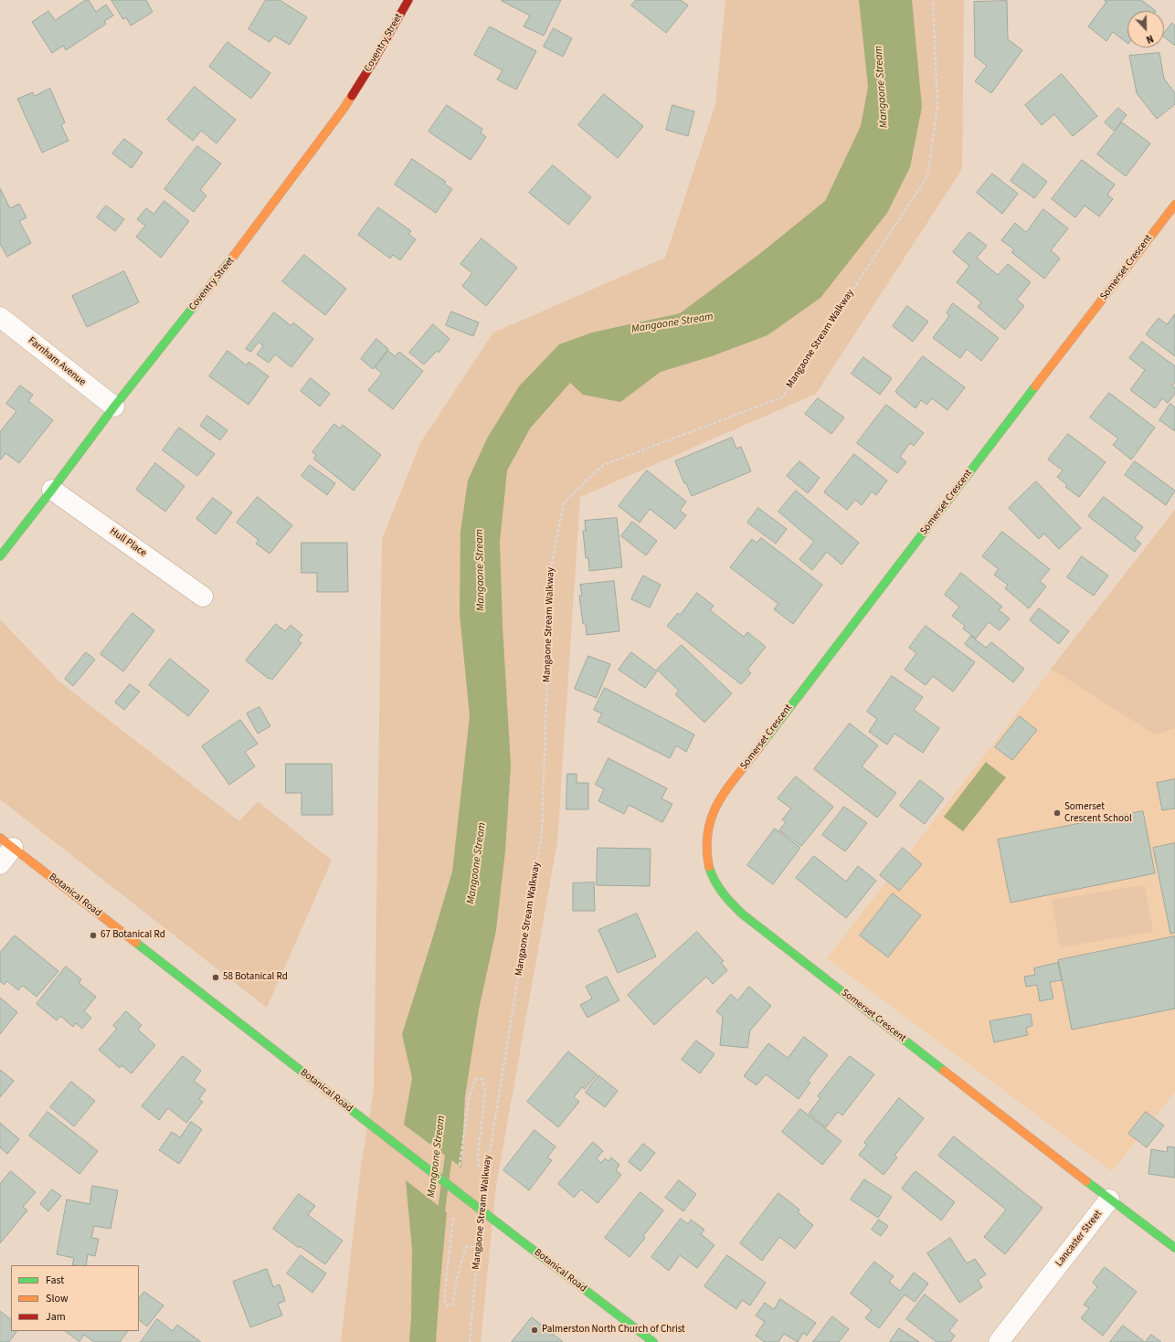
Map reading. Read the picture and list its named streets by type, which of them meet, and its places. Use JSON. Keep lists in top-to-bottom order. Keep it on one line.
{"streets":{"street":["Coventry Street","Somerset Crescent","Farnham Avenue","Hull Place","Botanical Road","Lancaster Street"],"path":["Mangaone Stream Walkway"]},"crossings":[["Coventry Street","Farnham Avenue"],["Coventry Street","Hull Place"],["Somerset Crescent","Lancaster Street"],["Mangaone Stream Walkway","Botanical Road"]],"water":["Mangaone Stream"],"places":["Somerset Crescent School","67 Botanical Rd","58 Botanical Rd","Palmerston North Church of Christ"],"legend":["Fast","Slow","Jam"],"north":"bottom"}
